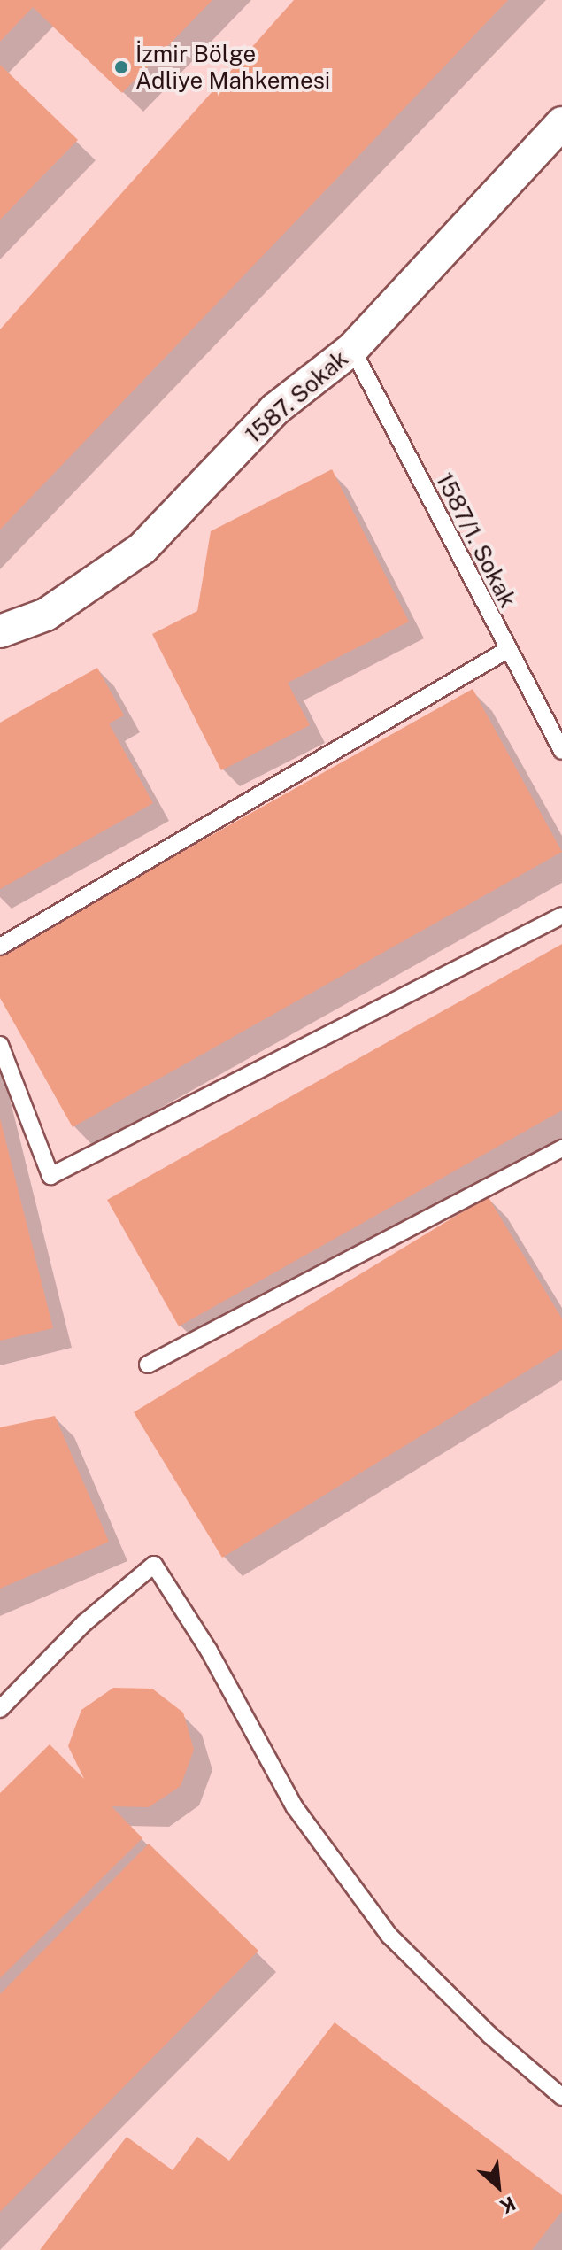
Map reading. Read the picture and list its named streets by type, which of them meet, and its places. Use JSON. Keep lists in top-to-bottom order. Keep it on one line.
{"streets":{"street":["1587. Sokak"],"lane":["1587/1. Sokak"]},"crossings":[["1587. Sokak","1587/1. Sokak"]],"places":["İzmir Bölge Adliye Mahkemesi"],"north":"bottom right"}
